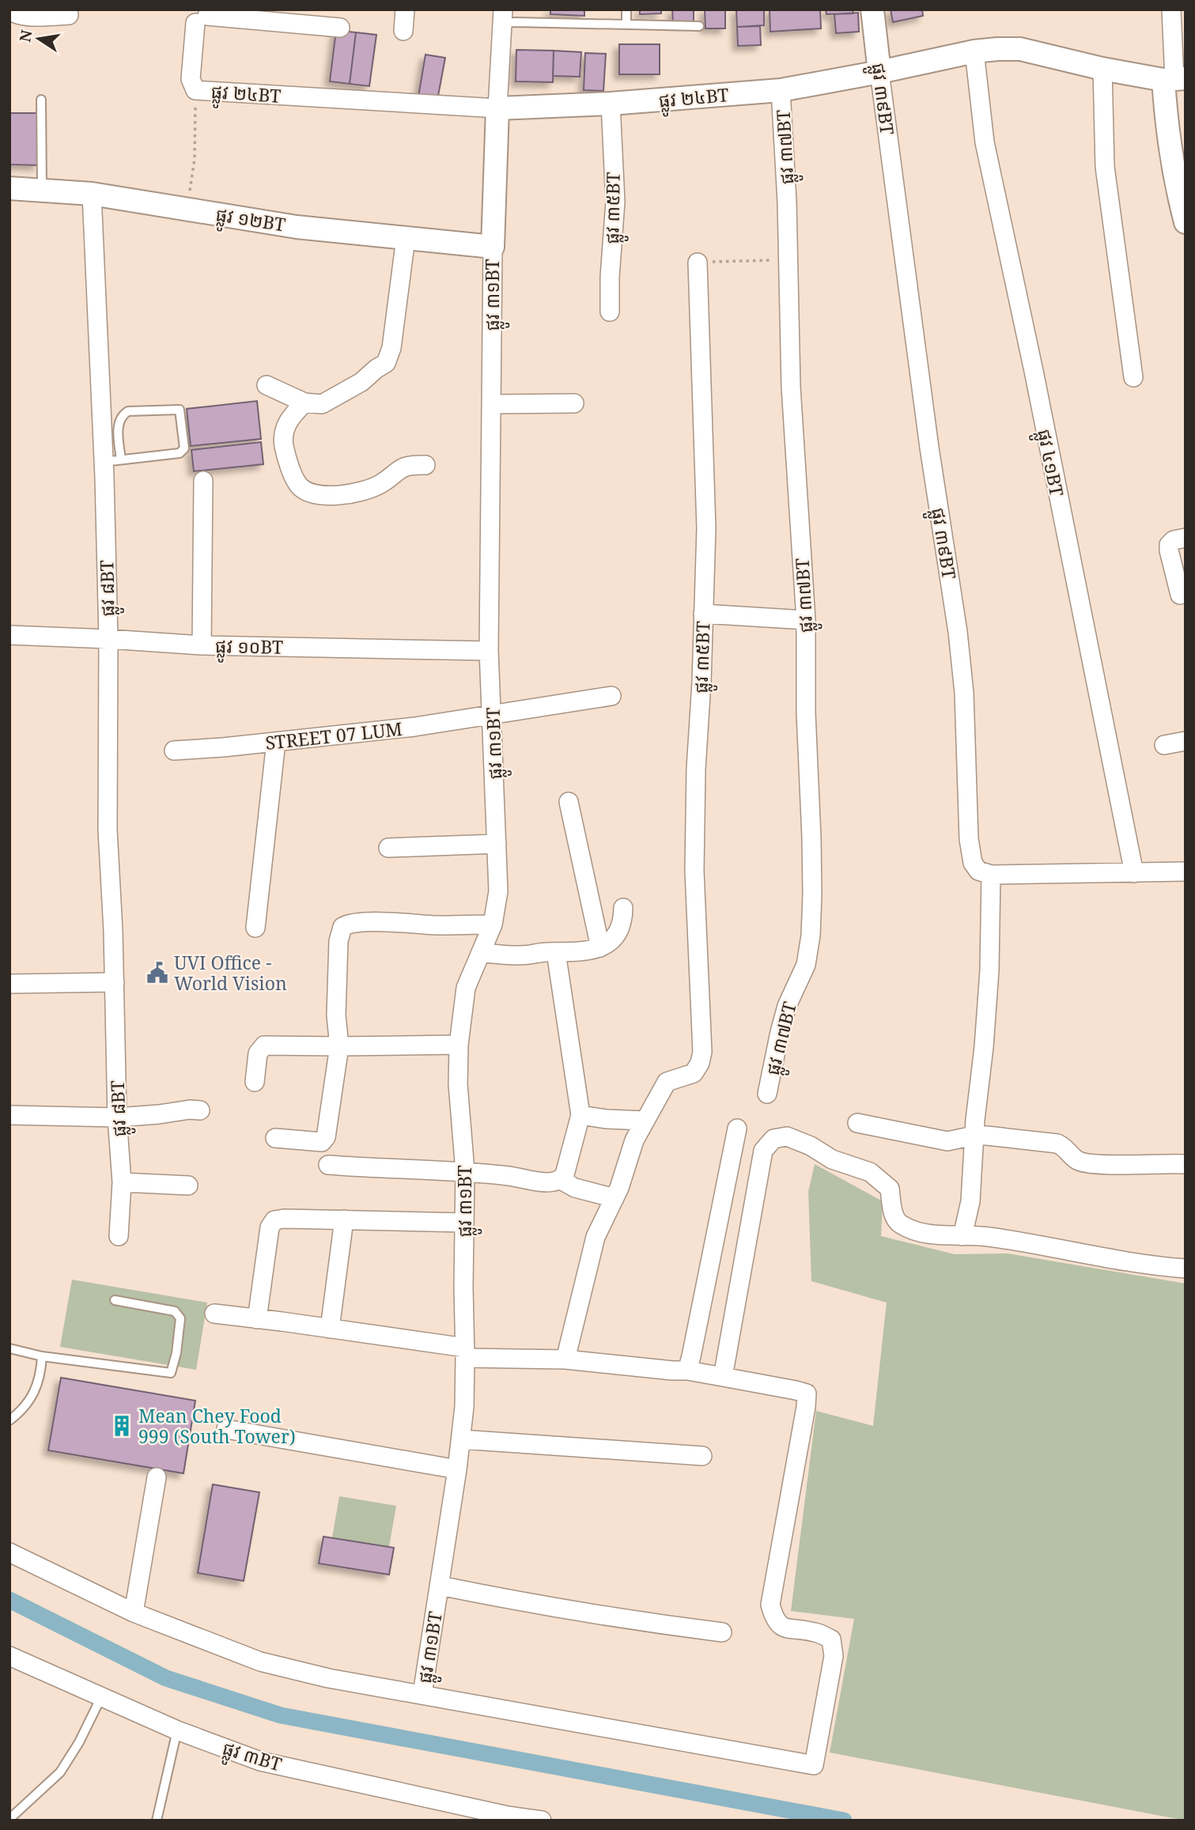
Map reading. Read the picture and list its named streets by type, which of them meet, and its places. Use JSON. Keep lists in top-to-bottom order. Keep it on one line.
{"streets":{"street":["ផ្លូវ ២៤BT","ផ្លូវ ៣៩BT","ផ្លូវ ៣៧BT","ផ្លូវ ៣៥BT","ផ្លូវ ១២BT","ផ្លូវ ៣១BT","ផ្លូវ ៤១BT","ផ្លូវ ៨BT","ផ្លូវ ១០BT","STREET 07 LUM","ផ្លូវ ៣BT"]},"crossings":[["ផ្លូវ ២៤BT","ផ្លូវ ៣៩BT"],["ផ្លូវ ២៤BT","ផ្លូវ ៣៧BT"],["ផ្លូវ ២៤BT","ផ្លូវ ៣៥BT"],["ផ្លូវ ២៤BT","ផ្លូវ ៣១BT"],["ផ្លូវ ២៤BT","ផ្លូវ ៤១BT"],["ផ្លូវ ១២BT","ផ្លូវ ៣១BT"],["ផ្លូវ ១២BT","ផ្លូវ ៨BT"],["ផ្លូវ ៣១BT","ផ្លូវ ១០BT"],["ផ្លូវ ៣១BT","STREET 07 LUM"],["ផ្លូវ ៨BT","ផ្លូវ ១០BT"]],"places":{"public building":["UVI Office - World Vision"],"building":["Mean Chey Food 999 (South Tower)"]},"north":"left"}
